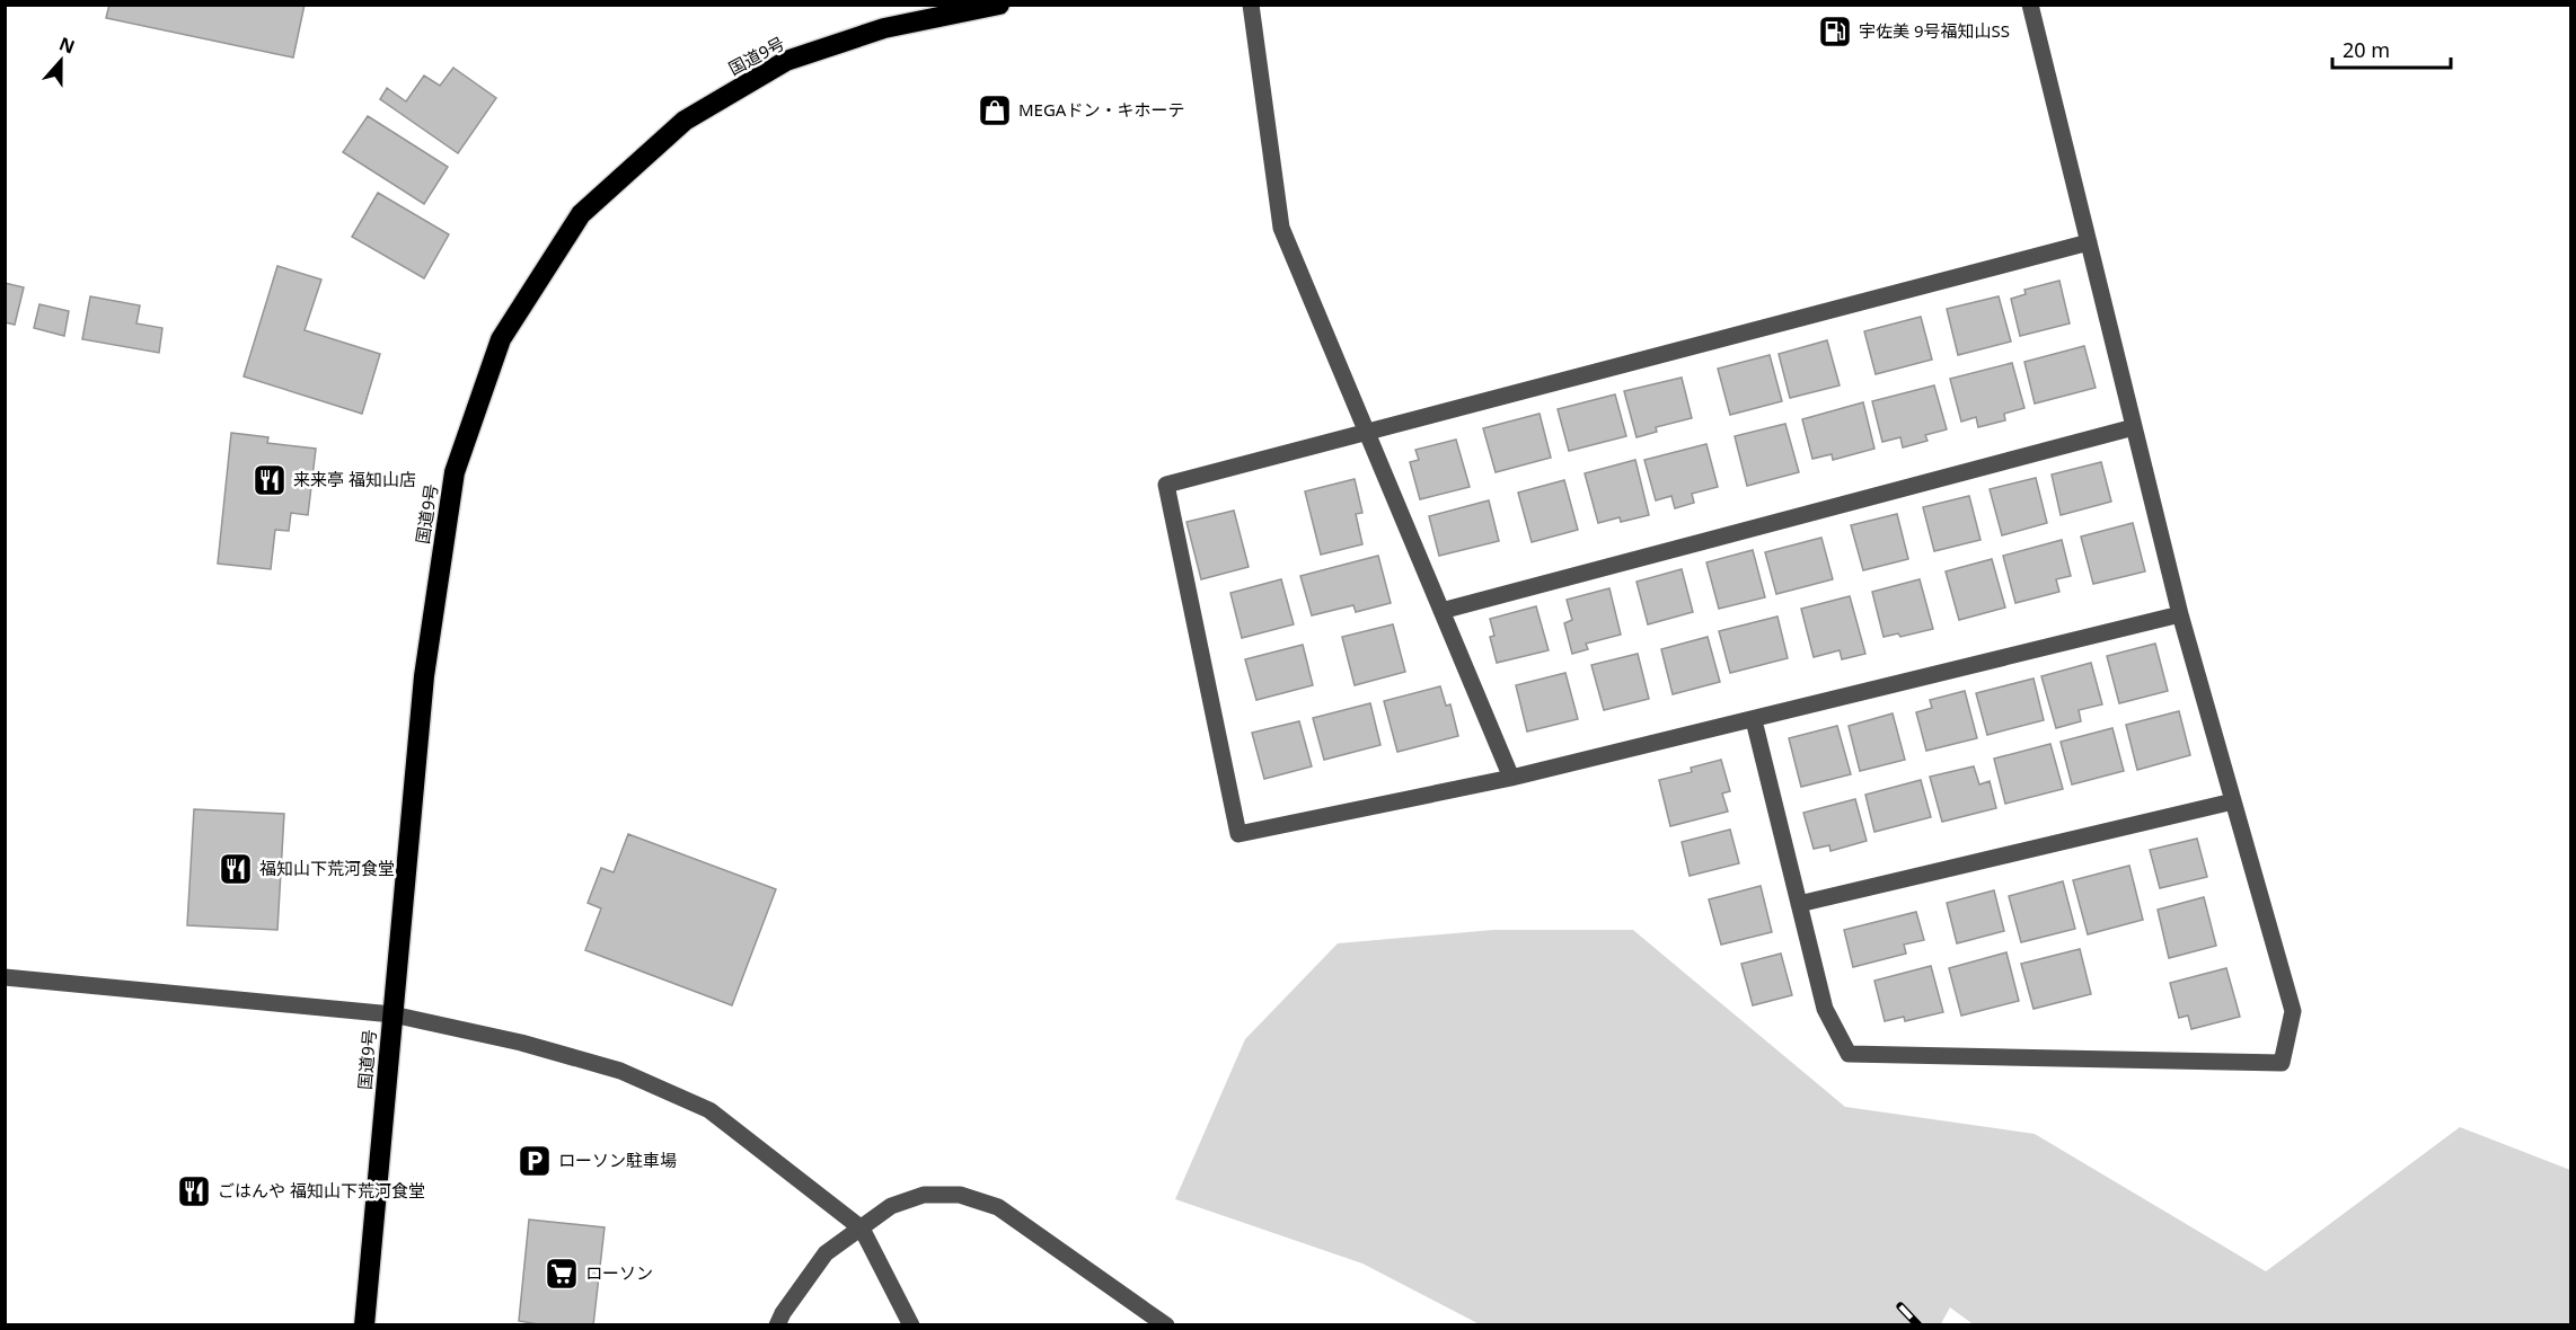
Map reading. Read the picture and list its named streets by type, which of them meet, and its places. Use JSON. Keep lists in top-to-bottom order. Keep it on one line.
{"streets":{"highway":["国道9号"]},"places":{"fuel station":["宇佐美 9号福知山SS"],"shop":["MEGAドン・キホーテ"],"restaurant":["来来亭 福知山店","福知山下荒河食堂","ごはんや 福知山下荒河食堂"],"parking":["ローソン駐車場"],"supermarket":["ローソン"]},"scale_bar":"20 m","north":"top"}
